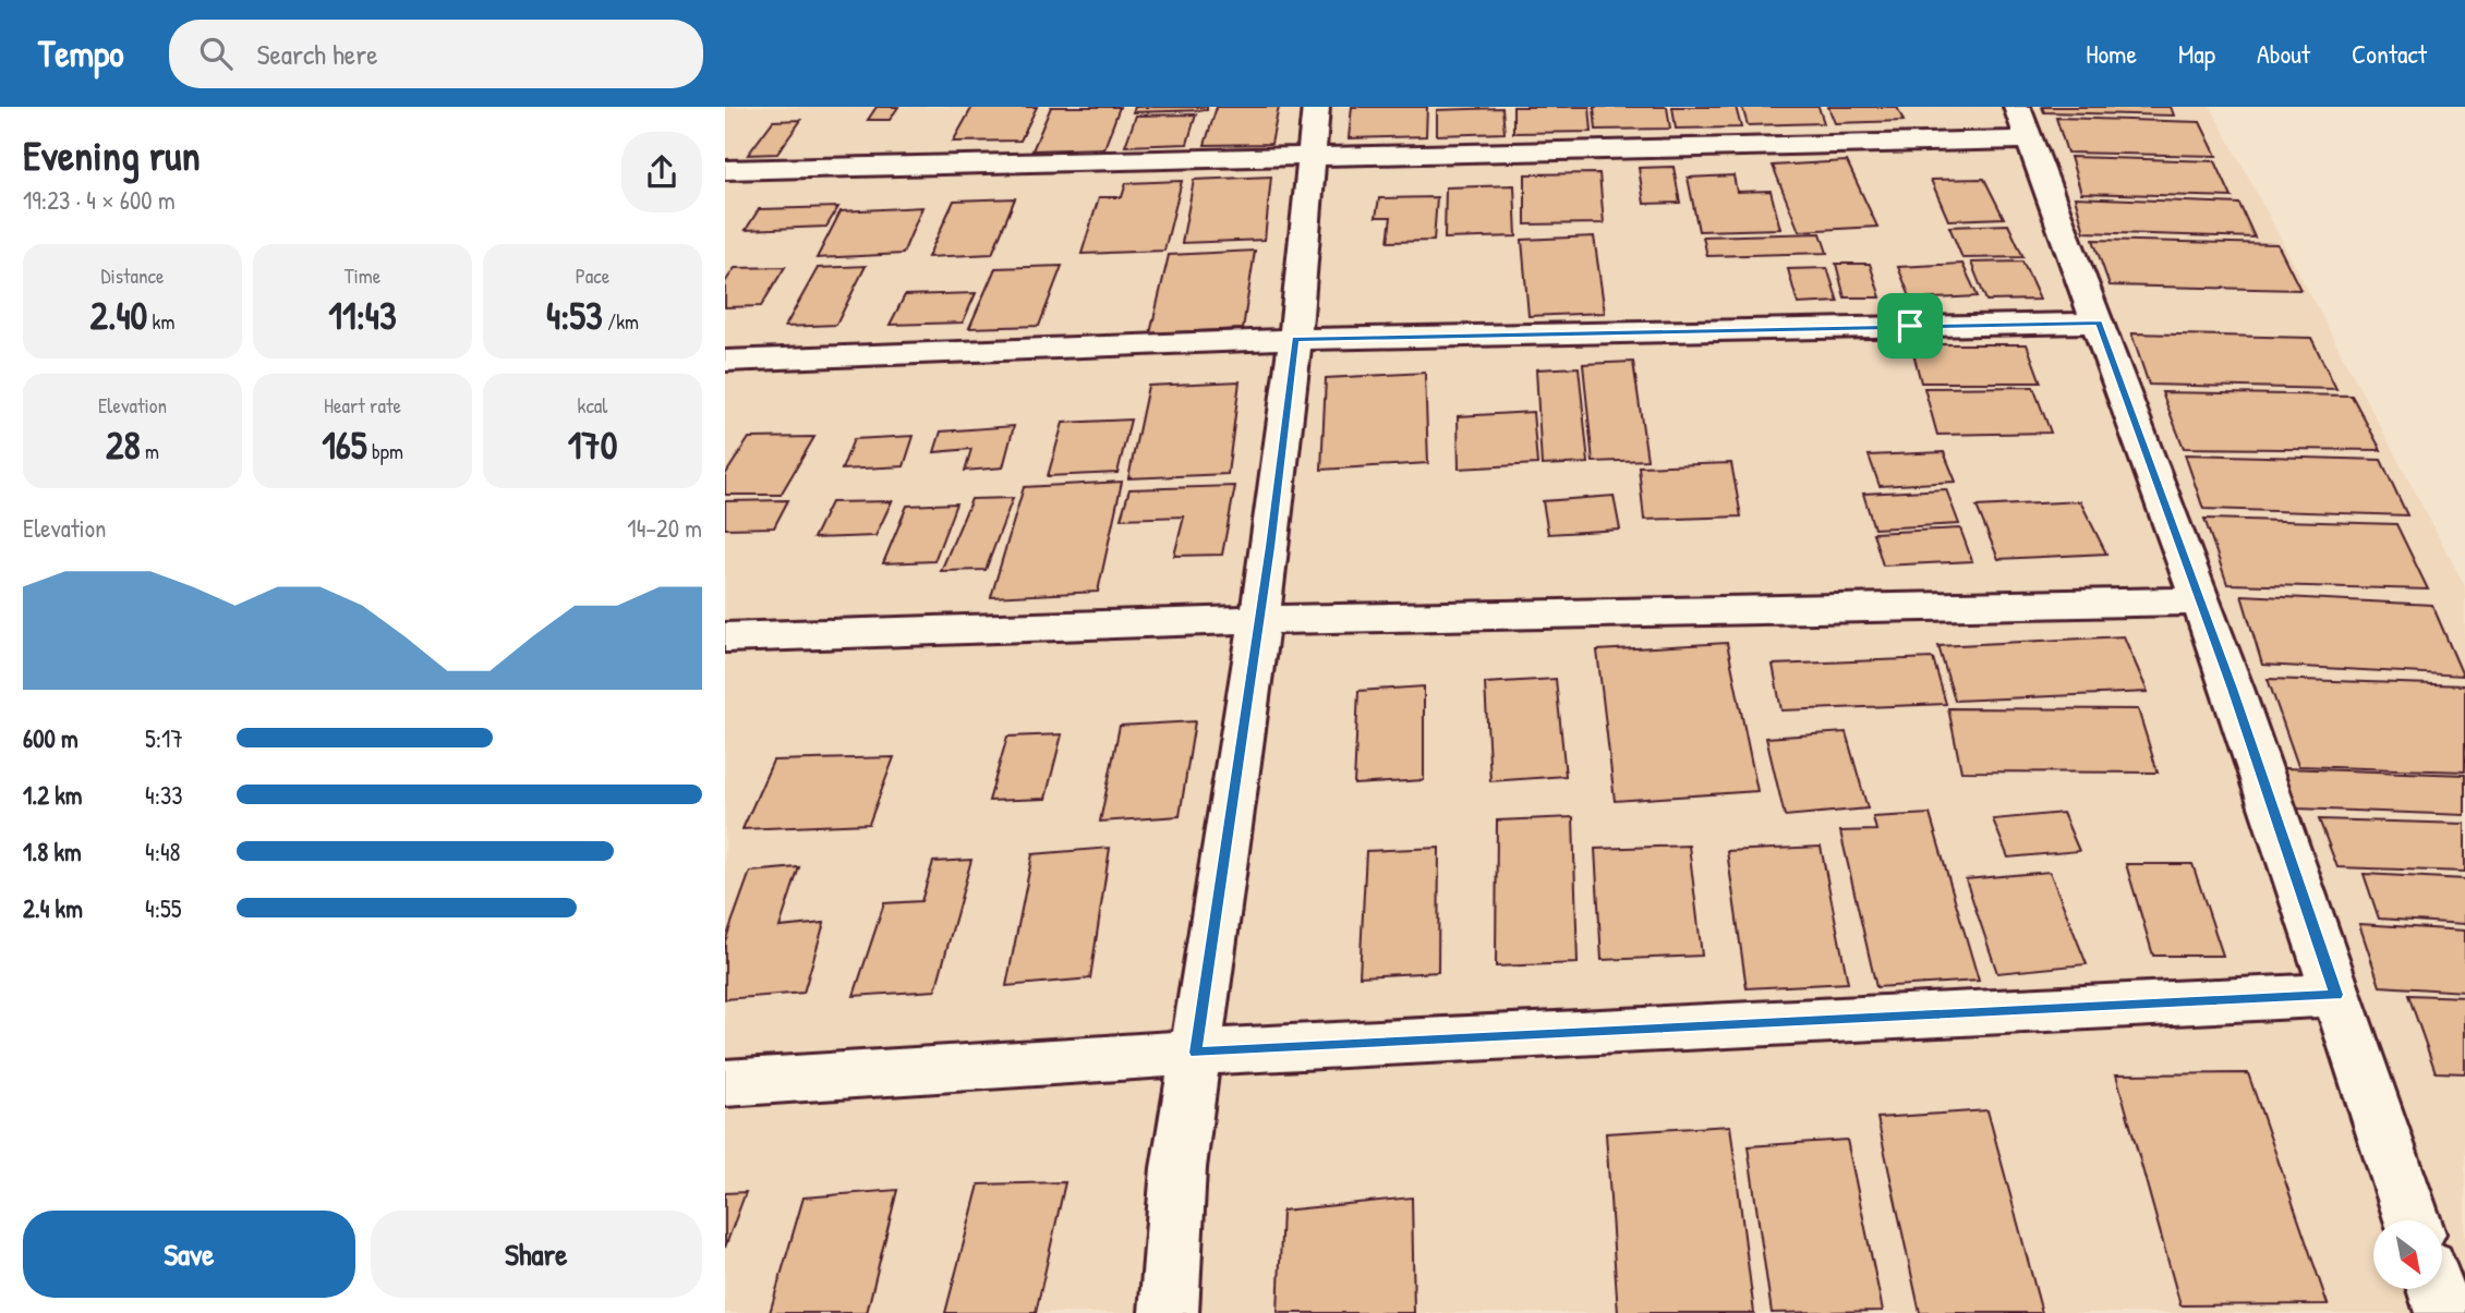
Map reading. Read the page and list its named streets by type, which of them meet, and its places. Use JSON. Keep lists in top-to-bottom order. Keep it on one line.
{"north":"bottom right","page":{"header":"Tempo","search":"Search here","nav":["Home","Map","About","Contact"],"heading":["Evening run","19:23 · 4 × 600 m"],"stats":[["Distance","2.40 km"],["Time","11:43"],["Pace","4:53 /km"],["Elevation","28 m"],["Heart rate","165 bpm"],["kcal","170"]],"chart":["Elevation","14–20 m"],"list":[{"name":"600 m","note":"5:17"},{"name":"1.2 km","note":"4:33"},{"name":"1.8 km","note":"4:48"},{"name":"2.4 km","note":"4:55"}],"buttons":["Save","Share"]}}
